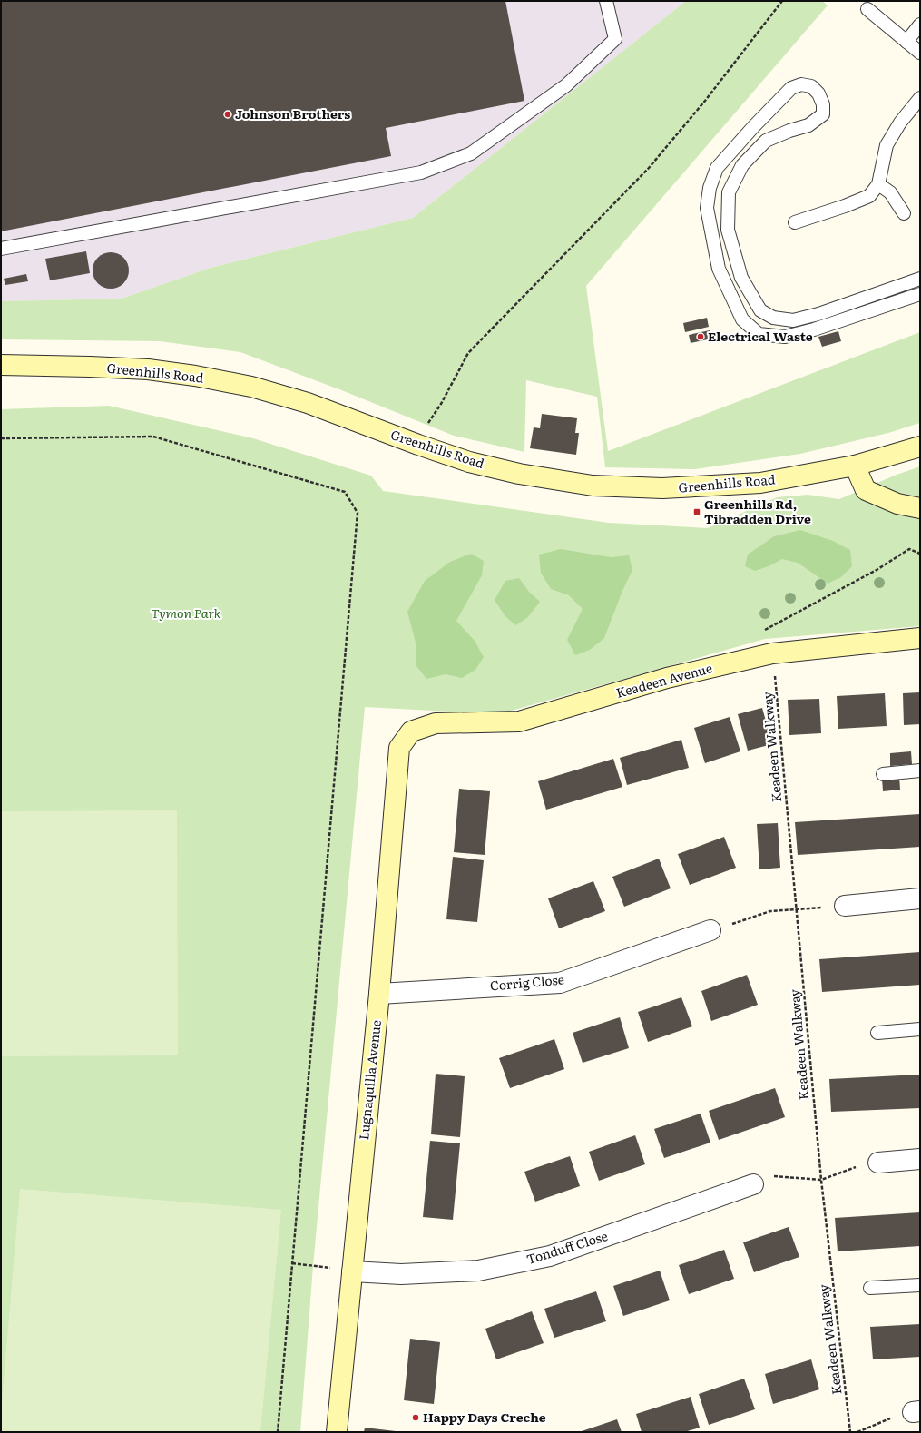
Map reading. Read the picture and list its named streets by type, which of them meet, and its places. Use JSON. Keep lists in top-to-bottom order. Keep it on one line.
{"streets":{"street":["Greenhills Road","Keadeen Avenue","Corrig Close","Lugnaquilla Avenue","Tonduff Close"],"path":["Keadeen Walkway"]},"crossings":[["Keadeen Avenue","Lugnaquilla Avenue"],["Corrig Close","Lugnaquilla Avenue"],["Lugnaquilla Avenue","Tonduff Close"]],"parks":["Tymon Park"],"places":{"other":["Johnson Brothers","Electrical Waste","Happy Days Creche"],"transit":["Greenhills Rd, Tibradden Drive"]}}
